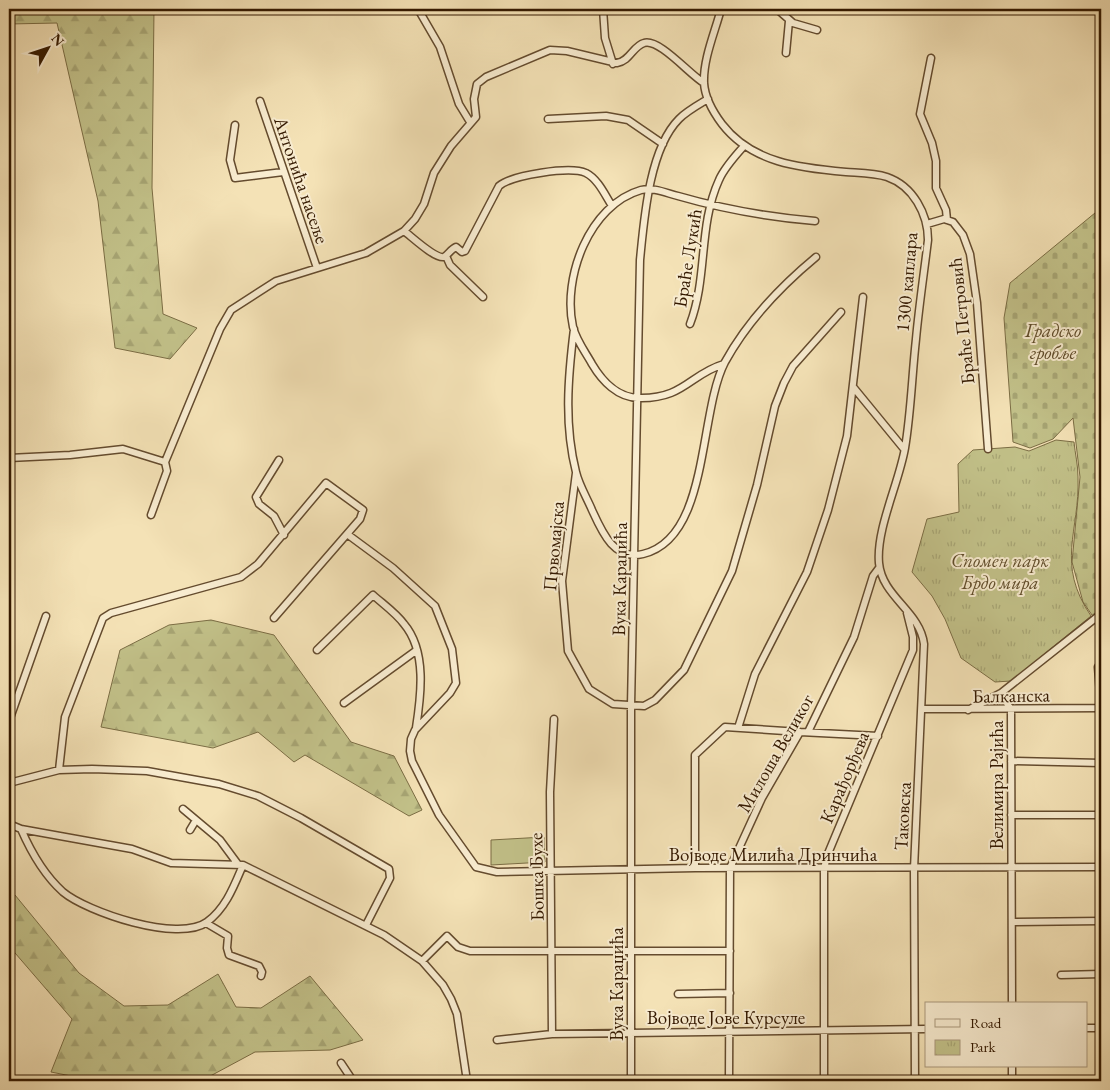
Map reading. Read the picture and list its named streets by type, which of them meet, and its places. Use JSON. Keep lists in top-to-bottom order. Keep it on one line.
{"streets":{"street":["Антонића насеље","Браће Лукић","1300 каплара","Браће Петровић","Првомајска","Вука Караџића","Балканска","Милоша Великог","Карађорђева","Велимира Рајића","Таковска","Војводе Милића Дринчића","Бошка Бухе","Војводе Јове Курсуле"]},"crossings":[["Браће Лукић","1300 каплара"],["1300 каплара","Вука Караџића"],["1300 каплара","Милоша Великог"],["1300 каплара","Таковска"],["Првомајска","Вука Караџића"],["Вука Караџића","Војводе Милића Дринчића"],["Вука Караџића","Војводе Јове Курсуле"],["Балканска","Велимира Рајића"],["Балканска","Таковска"],["Милоша Великог","Таковска"],["Милоша Великог","Војводе Милића Дринчића"],["Милоша Великог","Војводе Јове Курсуле"],["Карађорђева","Таковска"],["Карађорђева","Војводе Милића Дринчића"],["Карађорђева","Војводе Јове Курсуле"],["Велимира Рајића","Војводе Милића Дринчића"],["Таковска","Војводе Милића Дринчића"],["Таковска","Војводе Јове Курсуле"],["Војводе Милића Дринчића","Бошка Бухе"],["Бошка Бухе","Војводе Јове Курсуле"]],"parks":["Градско гробље","Спомен парк Брдо мира"],"legend":["Road","Park"],"north":"top right"}
